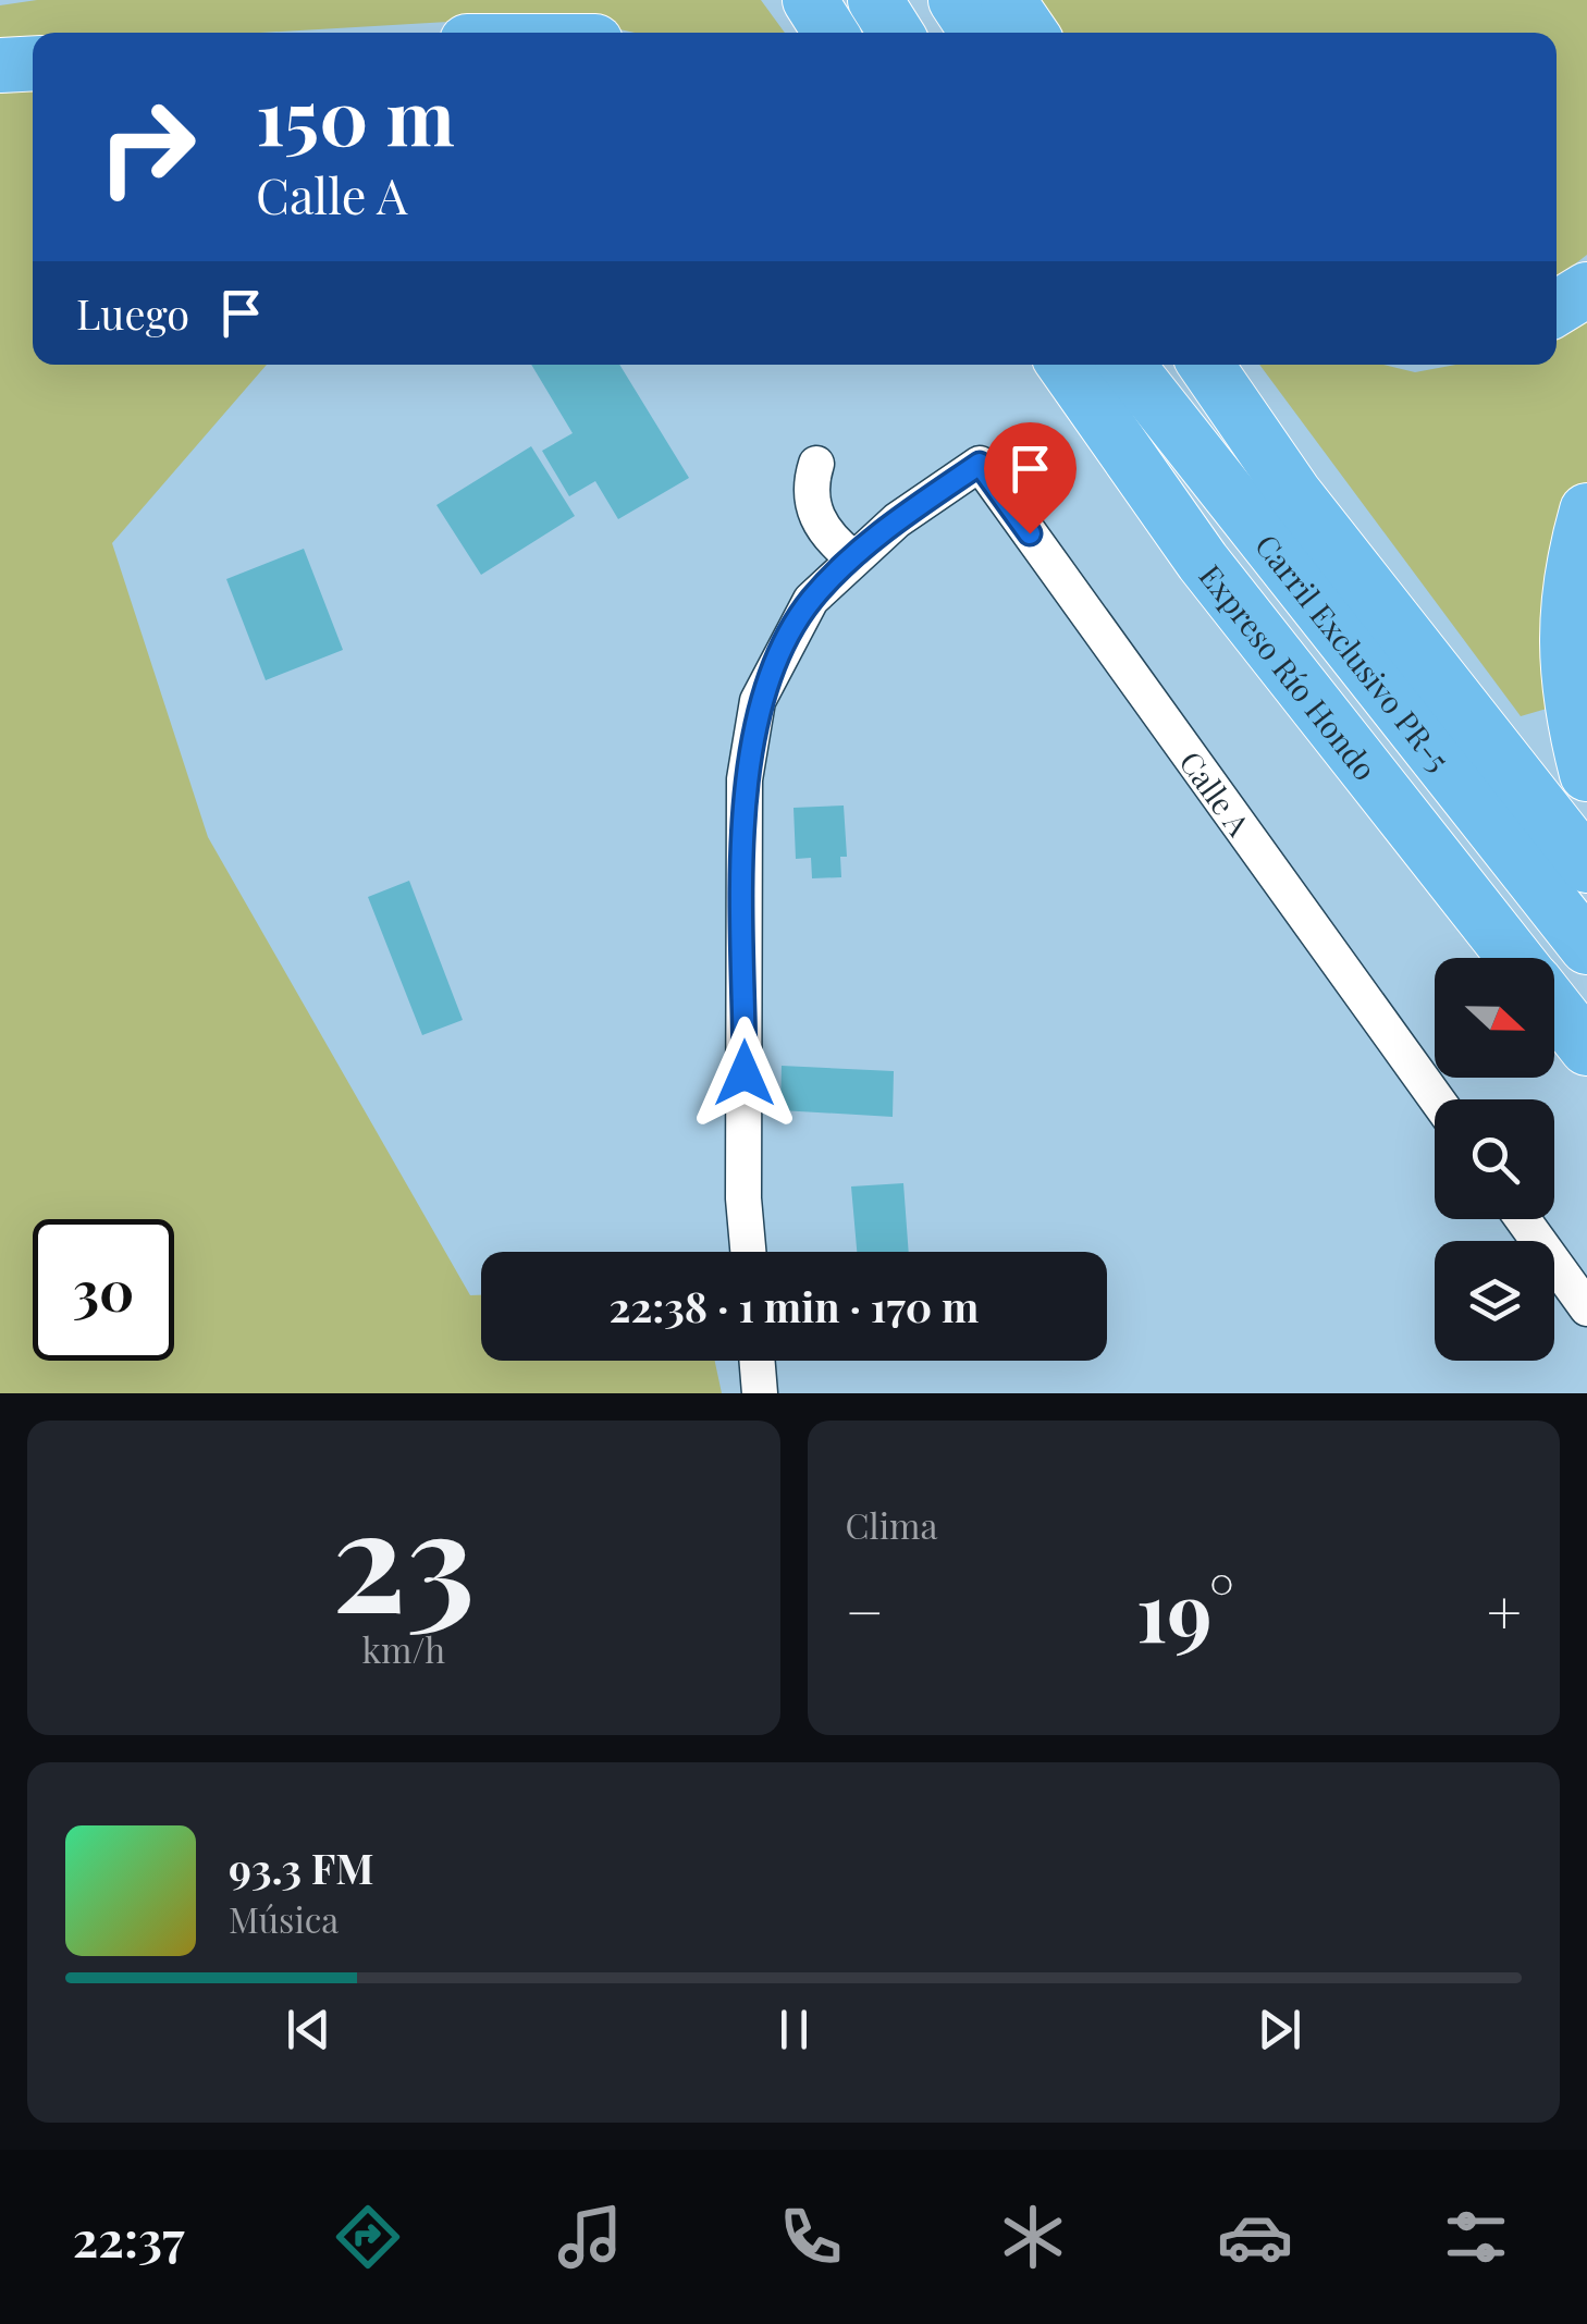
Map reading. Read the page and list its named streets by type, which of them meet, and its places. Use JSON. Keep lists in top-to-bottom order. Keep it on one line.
{"streets":{"highway":["Carril Exclusivo PR-5","Expreso Río Hondo"],"street":["Calle A"]},"north":"right","page":{"turn":["150 m","Calle A"],"then":"Luego","limit":"30","trip":"22:38 · 1 min · 170 m","tile":[["23","km/h"],"Clima"],"heat":["−","19°","+"],"song":["93.3 FM","Música"],"tabs":"22:37"}}
